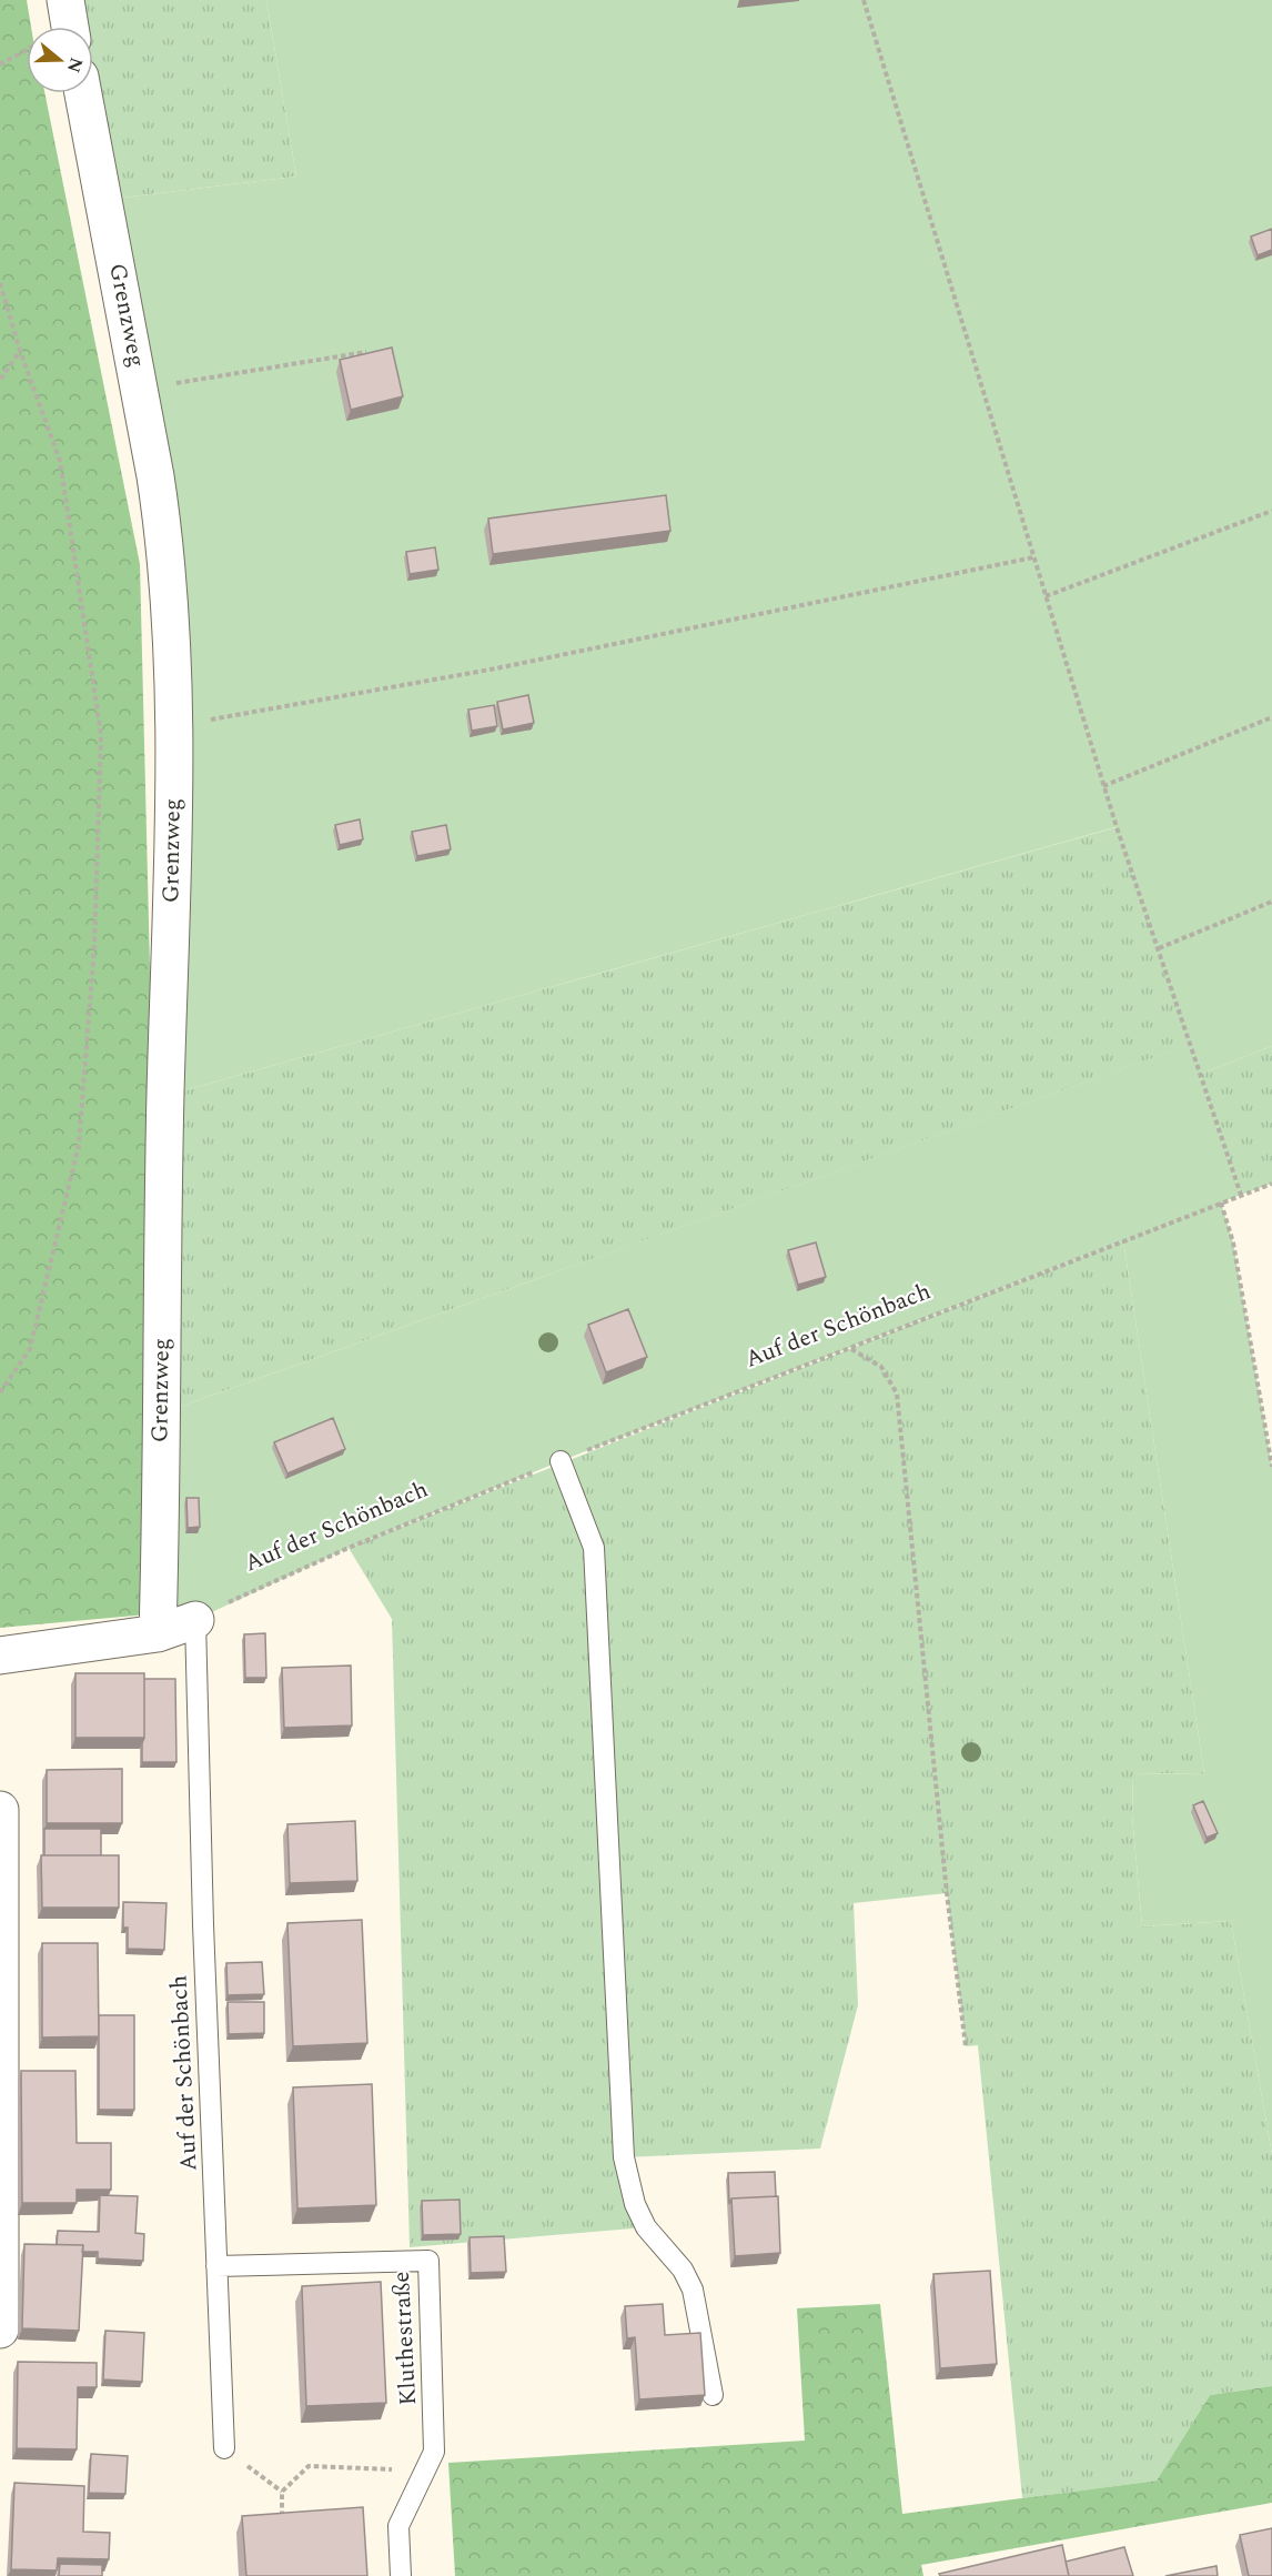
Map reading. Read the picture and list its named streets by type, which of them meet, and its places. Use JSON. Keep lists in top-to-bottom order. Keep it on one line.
{"streets":{"street":["Grenzweg"],"lane":["Auf der Schönbach","Kluthestraße"]},"crossings":[["Auf der Schönbach","Kluthestraße"]],"north":"right"}
